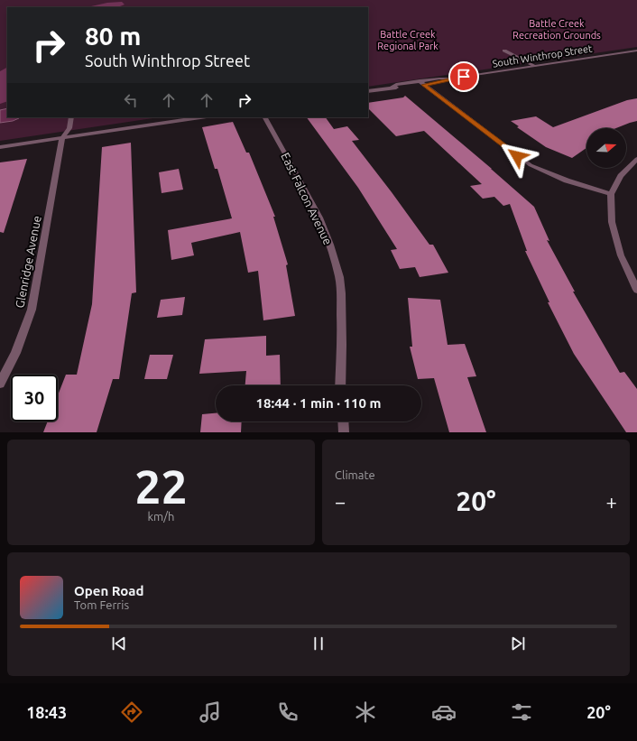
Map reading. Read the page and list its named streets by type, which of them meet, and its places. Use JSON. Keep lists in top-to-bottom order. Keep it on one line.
{"streets":{"street":["South Winthrop Street","East Falcon Avenue","Glenridge Avenue"]},"parks":["Battle Creek Recreation Grounds","Battle Creek Regional Park"],"north":"right","page":{"turn":["80 m","South Winthrop Street"],"limit":"30","trip":"18:44 · 1 min · 110 m","tile":[["22","km/h"],"Climate"],"heat":["−","20°","+"],"song":["Open Road","Tom Ferris"],"tabs":["18:43","20°"]}}
